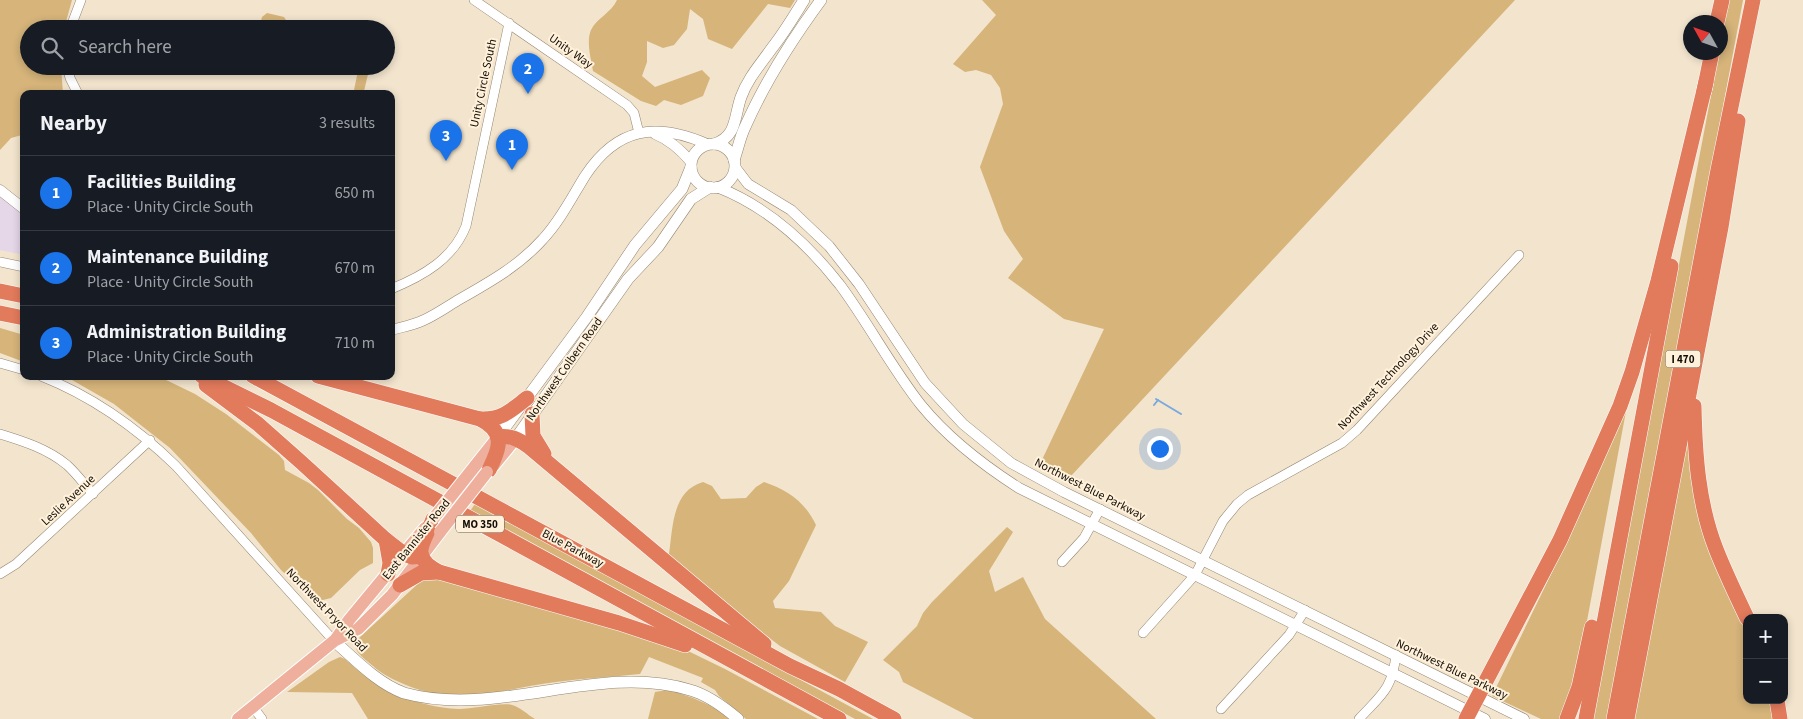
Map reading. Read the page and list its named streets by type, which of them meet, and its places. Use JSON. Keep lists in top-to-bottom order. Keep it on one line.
{"streets":{"highway":["I 470","MO 350","Blue Parkway"],"main road":["Northwest Colbern Road","East Bannister Road","Northwest Pryor Road"],"street":["Unity Way","Unity Circle South","Northwest Technology Drive","Northwest Blue Parkway","Leslie Avenue"]},"crossings":[["Unity Way","Unity Circle South"],["Northwest Colbern Road","Northwest Blue Parkway"],["Northwest Colbern Road","East Bannister Road"],["Northwest Technology Drive","Northwest Blue Parkway"],["Leslie Avenue","Northwest Pryor Road"],["East Bannister Road","Northwest Pryor Road"]],"north":"top left","page":{"search":"Search here","pins":["2","3","1"],"heading":["Nearby","3 results"],"list":[{"mark":"1","name":"Facilities Building","note":"Place · Unity Circle South","value":"650 m"},{"mark":"2","name":"Maintenance Building","note":"Place · Unity Circle South","value":"670 m"},{"mark":"3","name":"Administration Building","note":"Place · Unity Circle South","value":"710 m"}],"map_buttons":["+","−"]}}
